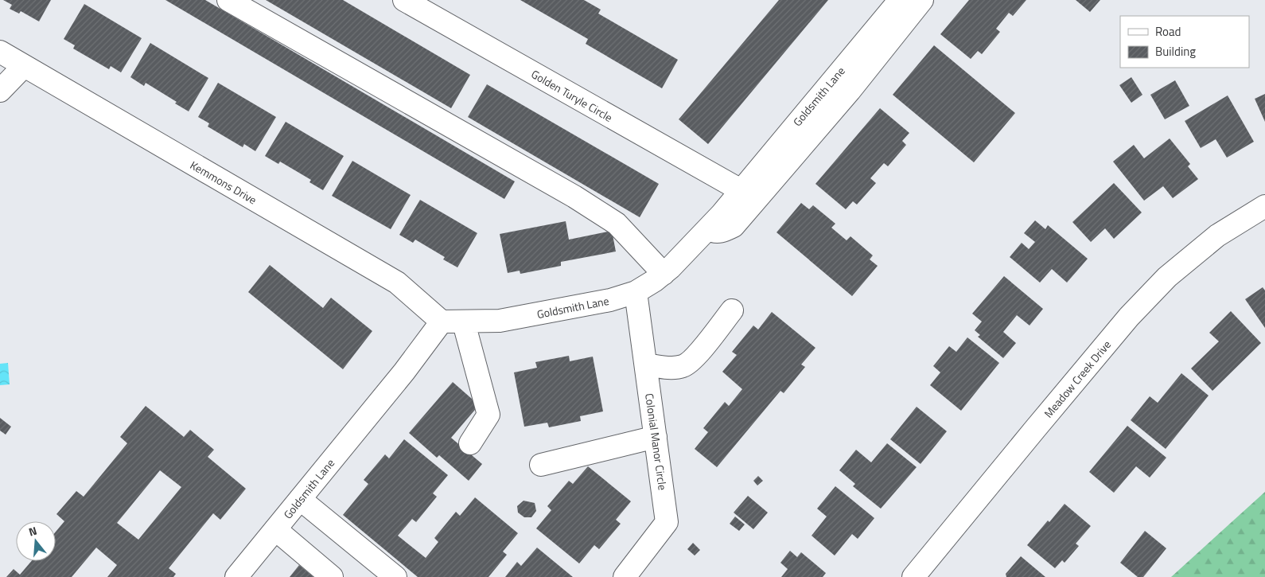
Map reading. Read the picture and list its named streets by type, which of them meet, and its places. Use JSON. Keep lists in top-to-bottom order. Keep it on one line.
{"streets":{"street":["Golden Turyle Circle","Goldsmith Lane","Kemmons Drive","Meadow Creek Drive","Colonial Manor Circle"]},"crossings":[["Golden Turyle Circle","Goldsmith Lane"],["Goldsmith Lane","Kemmons Drive"],["Goldsmith Lane","Colonial Manor Circle"]],"legend":["Road","Building"],"north":"top"}
